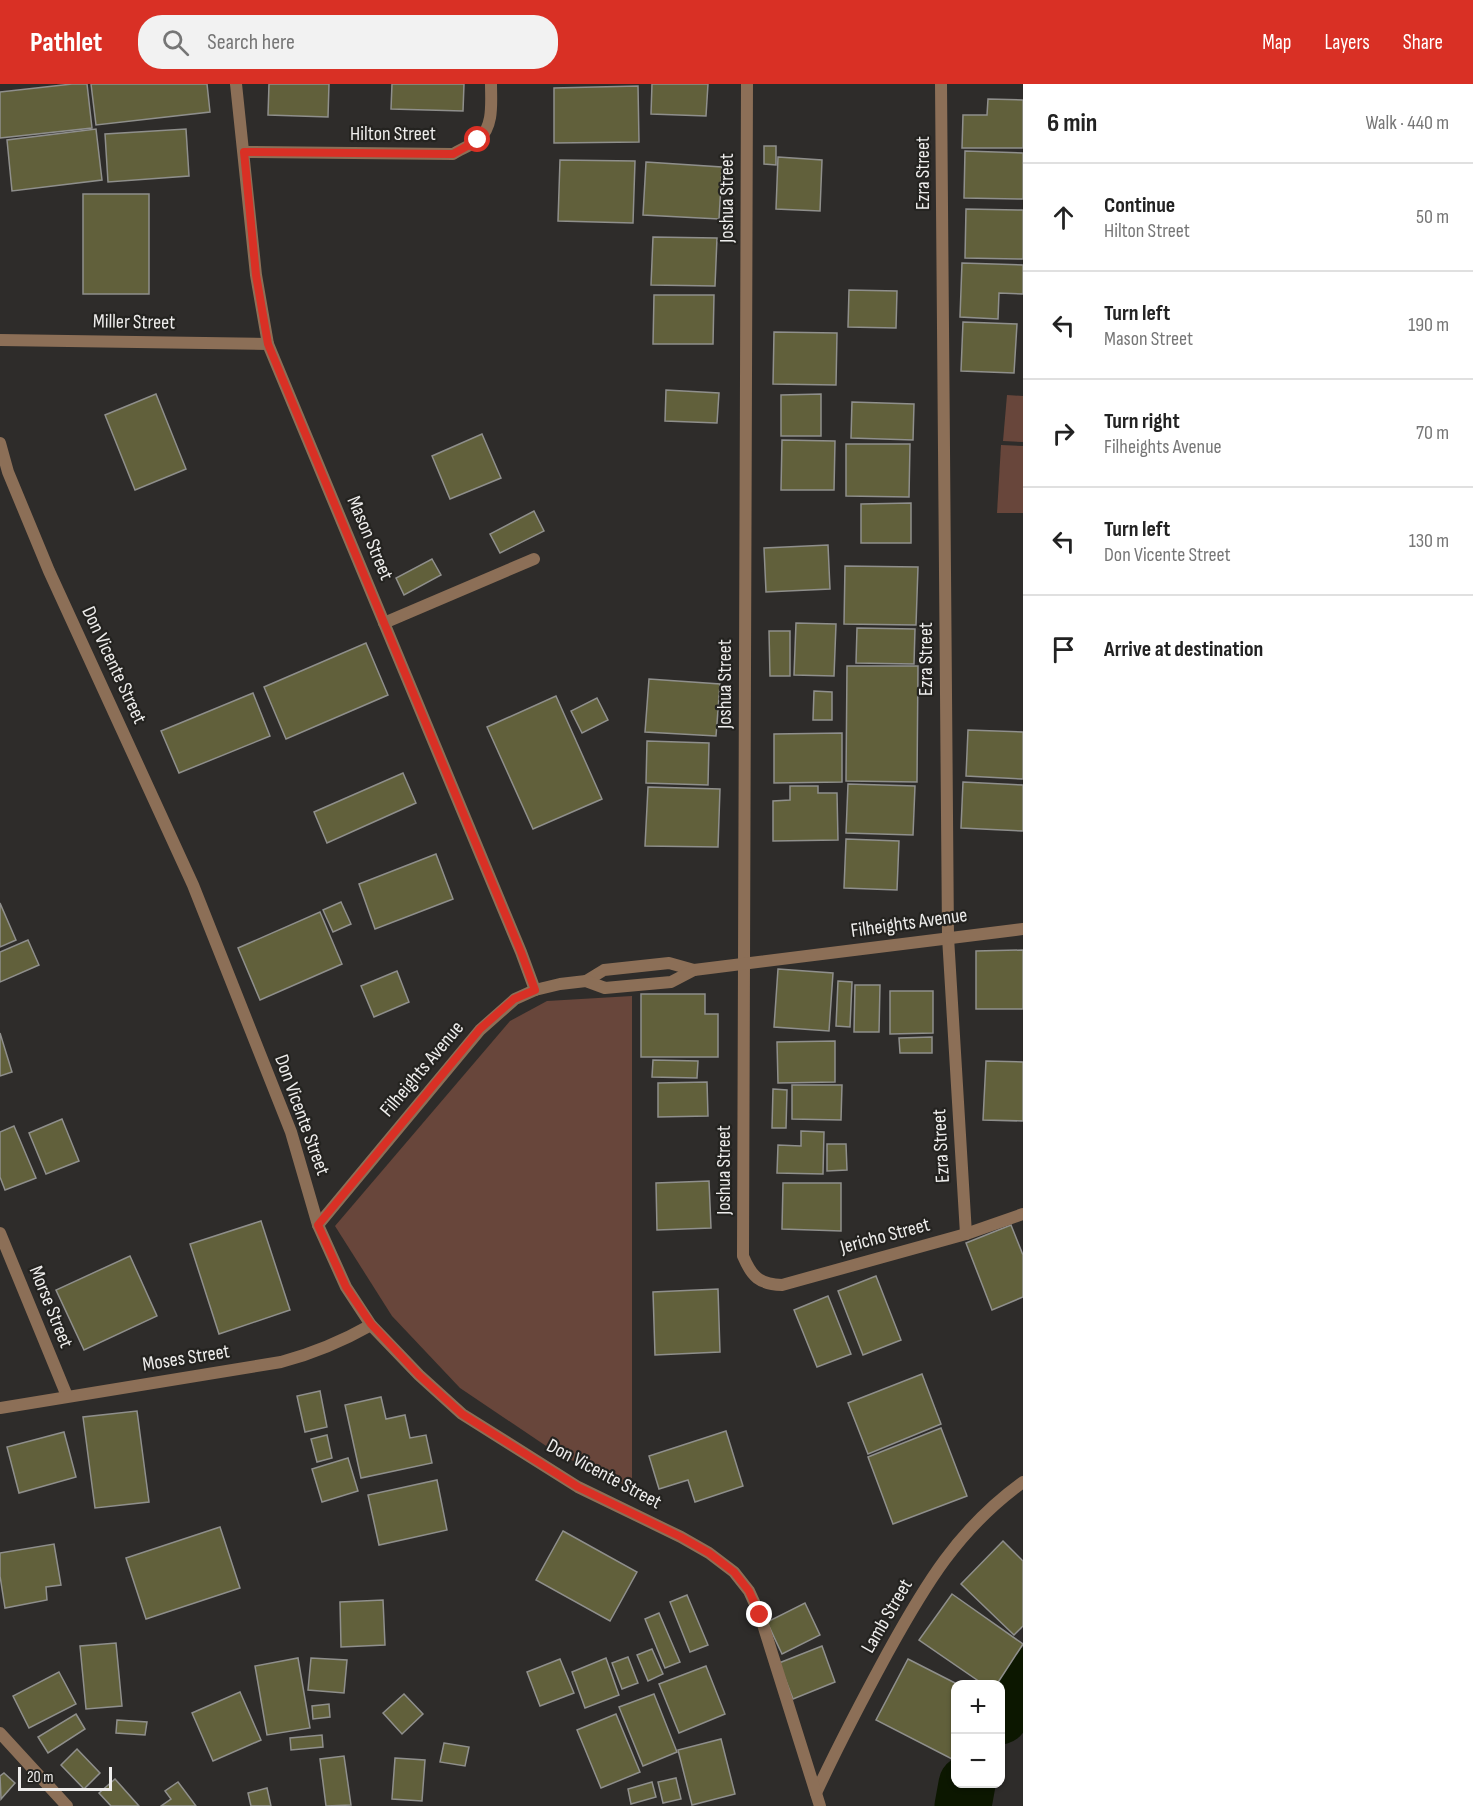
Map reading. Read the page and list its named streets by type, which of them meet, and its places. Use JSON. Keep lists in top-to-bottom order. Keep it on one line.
{"streets":{"street":["Hilton Street","Ezra Street","Joshua Street","Miller Street","Mason Street","Don Vicente Street","Filheights Avenue","Jericho Street","Morse Street","Moses Street","Lamb Street"]},"crossings":[["Hilton Street","Mason Street"],["Ezra Street","Filheights Avenue"],["Ezra Street","Jericho Street"],["Joshua Street","Filheights Avenue"],["Joshua Street","Jericho Street"],["Miller Street","Mason Street"],["Mason Street","Filheights Avenue"],["Don Vicente Street","Filheights Avenue"],["Don Vicente Street","Moses Street"],["Don Vicente Street","Lamb Street"],["Morse Street","Moses Street"]],"scale_bar":"20 m","page":{"header":"Pathlet","search":"Search here","nav":["Map","Layers","Share"],"heading":["6 min","Walk · 440 m"],"list":[["Continue","Hilton Street","50 m"],["Turn left","Mason Street","190 m"],["Turn right","Filheights Avenue","70 m"],["Turn left","Don Vicente Street","130 m"],"Arrive at destination"],"map_buttons":["+","−"],"scale":"20 m"}}
